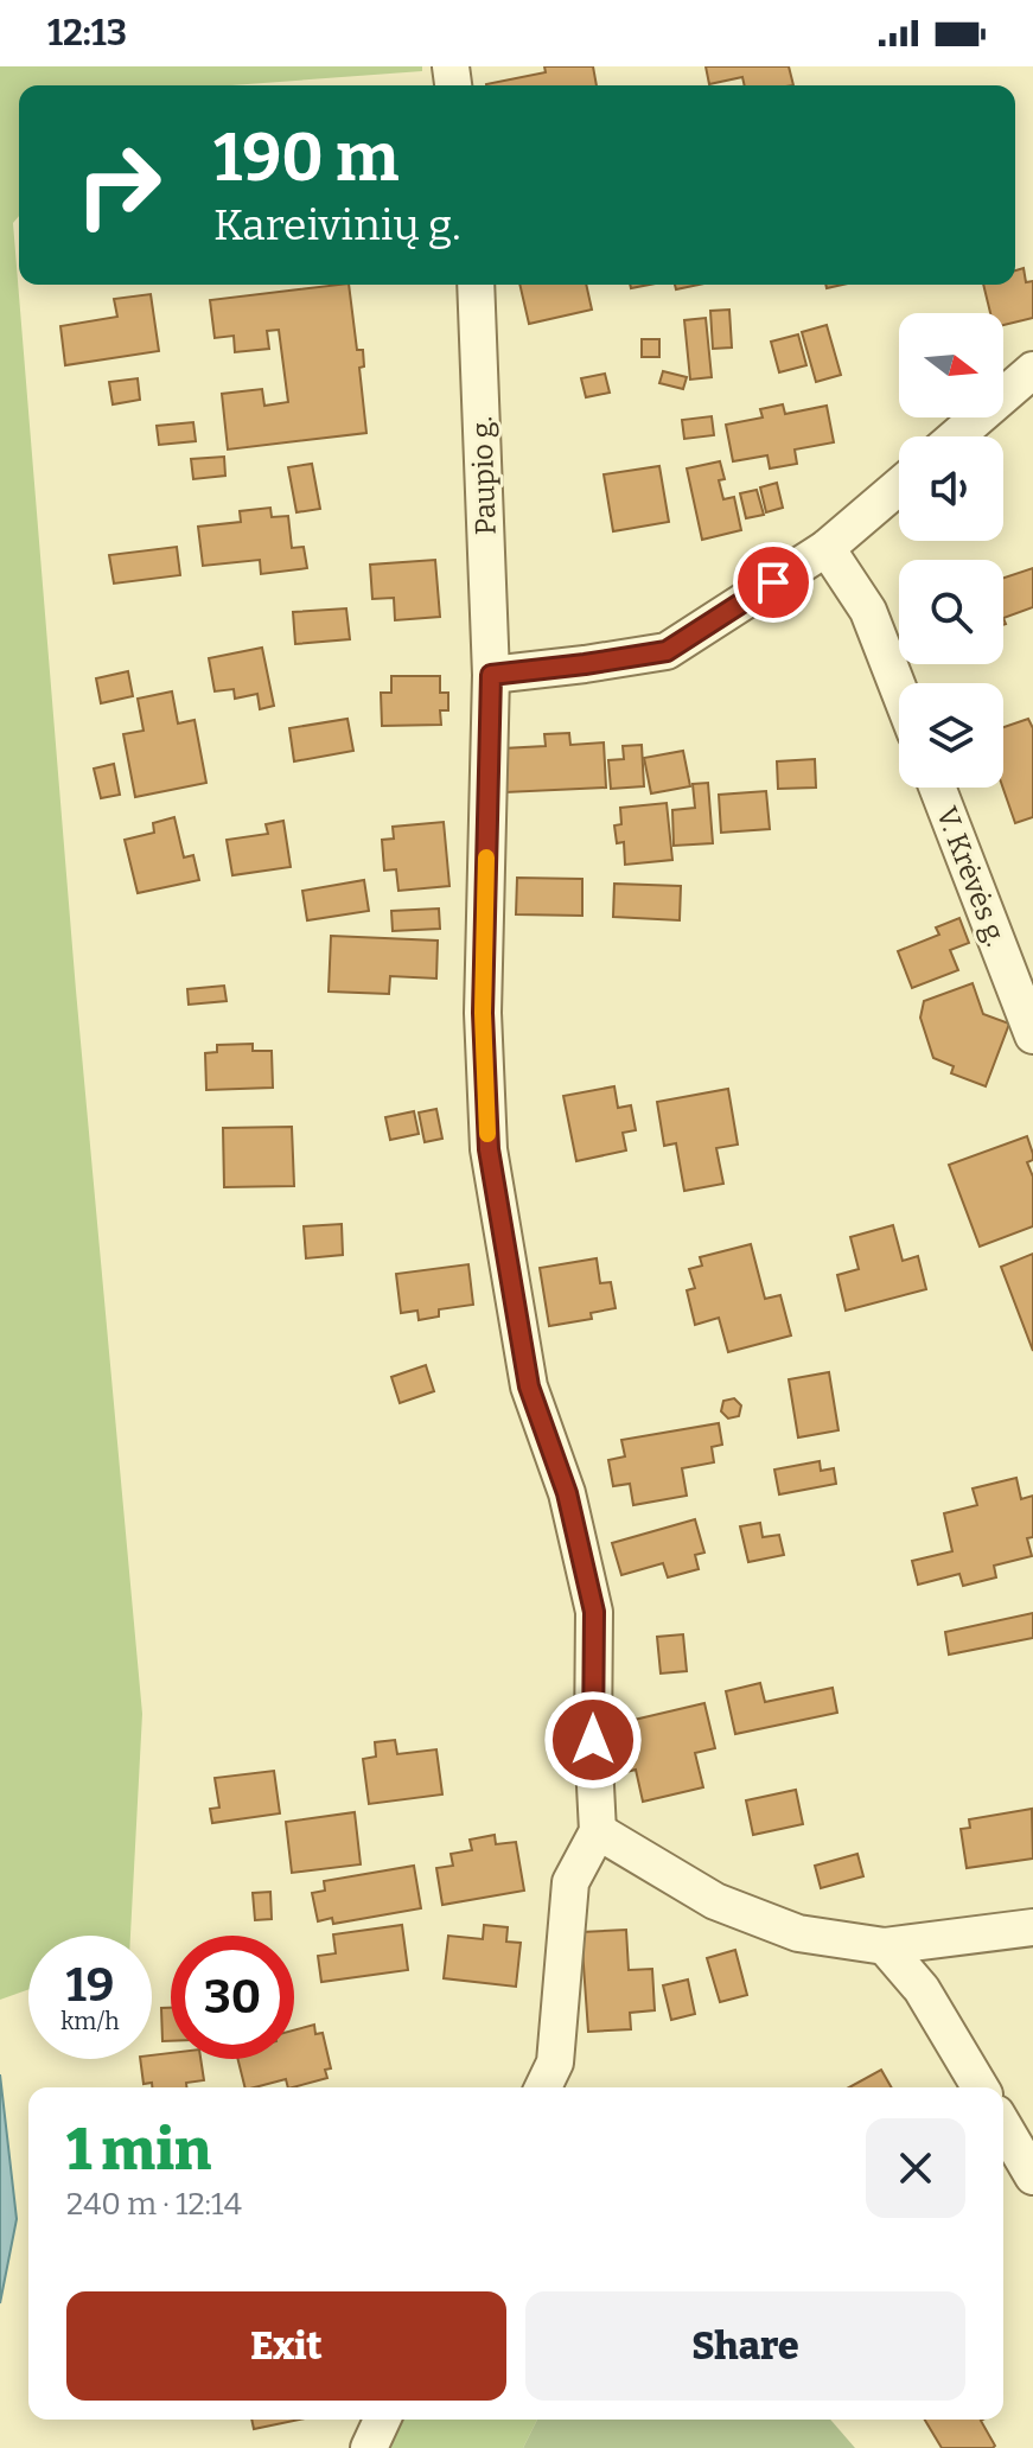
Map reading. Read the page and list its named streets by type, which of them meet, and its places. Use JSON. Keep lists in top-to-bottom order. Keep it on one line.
{"streets":{"street":["Paupio g.","V. Krėvės g."]},"north":"right","page":{"status":"12:13","turn":["190 m","Kareivinių g."],"speed":"19 km/h","limit":"30","heading":["1 min","240 m · 12:14"],"buttons":["Exit","Share"]}}
